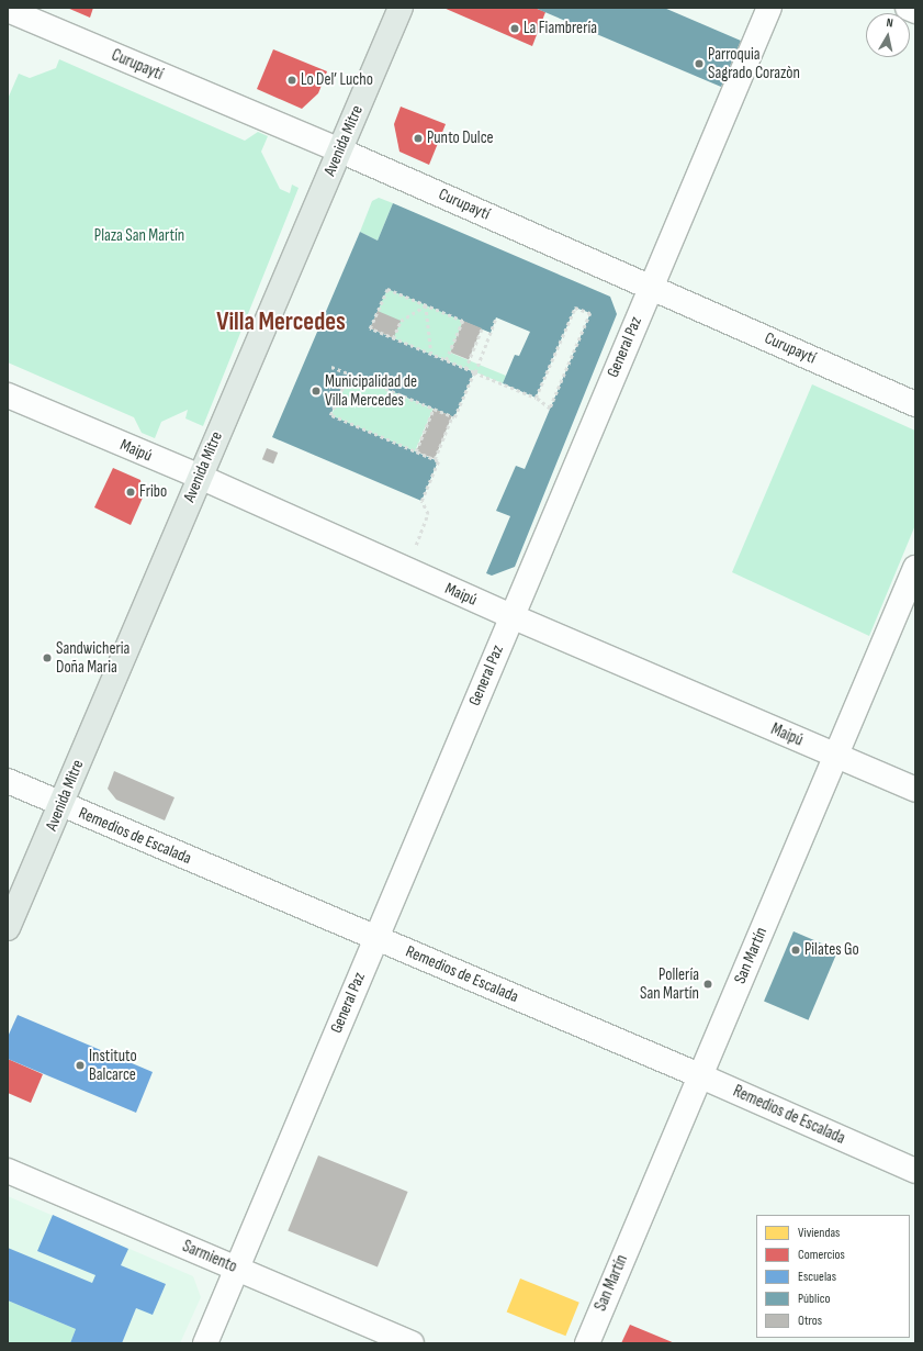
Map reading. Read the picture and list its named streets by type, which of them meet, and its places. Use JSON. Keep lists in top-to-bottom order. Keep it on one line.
{"streets":{"main road":["Avenida Mitre"],"street":["Curupaytí","General Paz","Maipú","Remedios de Escalada","San Martín","Sarmiento"]},"crossings":[["Curupaytí","Avenida Mitre"],["Curupaytí","General Paz"],["Avenida Mitre","Maipú"],["Avenida Mitre","Remedios de Escalada"],["General Paz","Maipú"],["General Paz","Remedios de Escalada"],["General Paz","Sarmiento"],["Maipú","San Martín"],["Remedios de Escalada","San Martín"]],"districts":["Villa Mercedes"],"parks":["Plaza San Martín"],"places":["La Fiambrería","Parroquia Sagrado Corazòn","Lo Del’ Lucho","Punto Dulce","Municipalidad de Villa Mercedes","Fribo","Sandwicheria Doña Maria","Pilates Go","Pollería San Martín","Instituto Balcarce"],"legend":["Viviendas","Comercios","Escuelas","Público","Otros"],"north":"top"}
